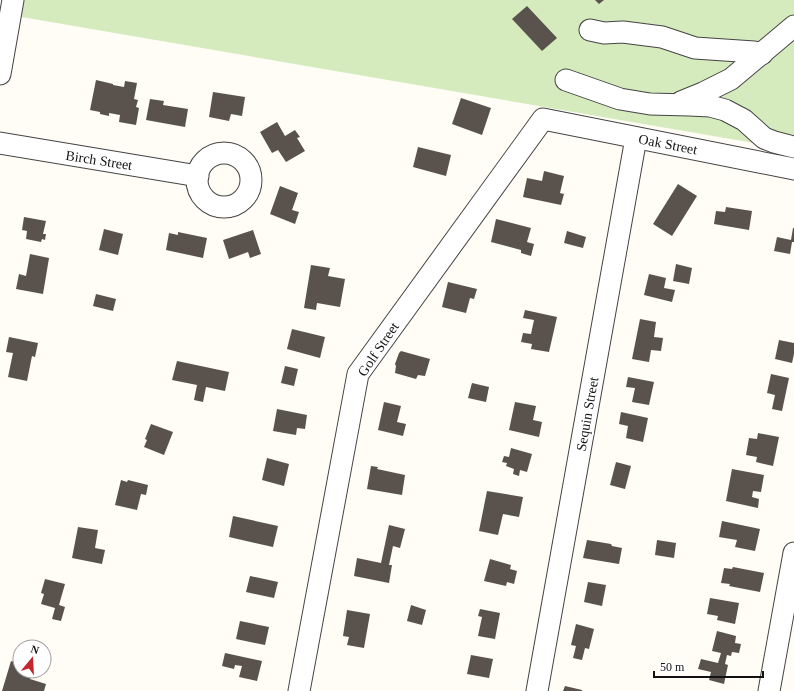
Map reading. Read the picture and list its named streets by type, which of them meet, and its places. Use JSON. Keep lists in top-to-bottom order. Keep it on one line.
{"streets":{"street":["Oak Street","Birch Street","Golf Street","Sequin Street"]},"crossings":[["Oak Street","Golf Street"],["Oak Street","Sequin Street"]],"scale_bar":"50 m","north":"top"}
